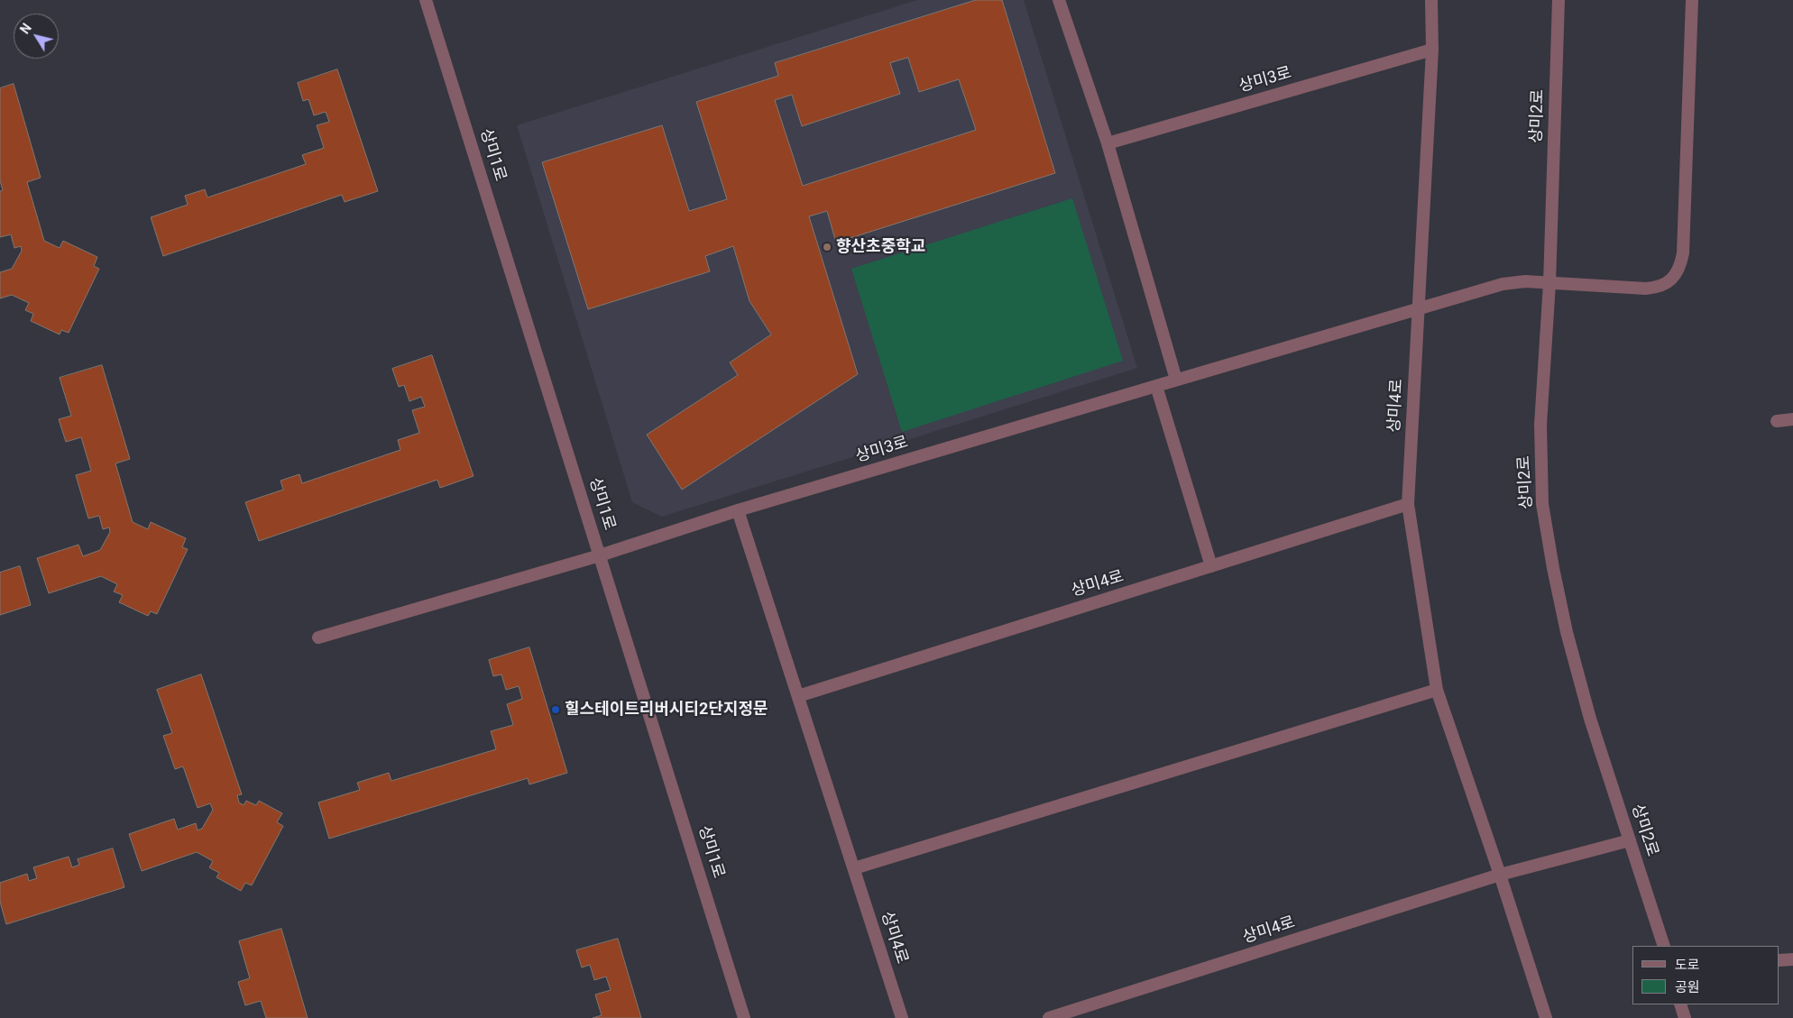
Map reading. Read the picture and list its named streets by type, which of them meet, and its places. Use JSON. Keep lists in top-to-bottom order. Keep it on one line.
{"streets":{"street":["상미3로","상미2로","상미1로","상미4로"]},"crossings":[["상미3로","상미2로"],["상미3로","상미1로"],["상미3로","상미4로"],["상미2로","상미4로"]],"places":["향산초중학교","힐스테이트리버시티2단지정문"],"legend":["도로","공원"],"north":"top left"}
